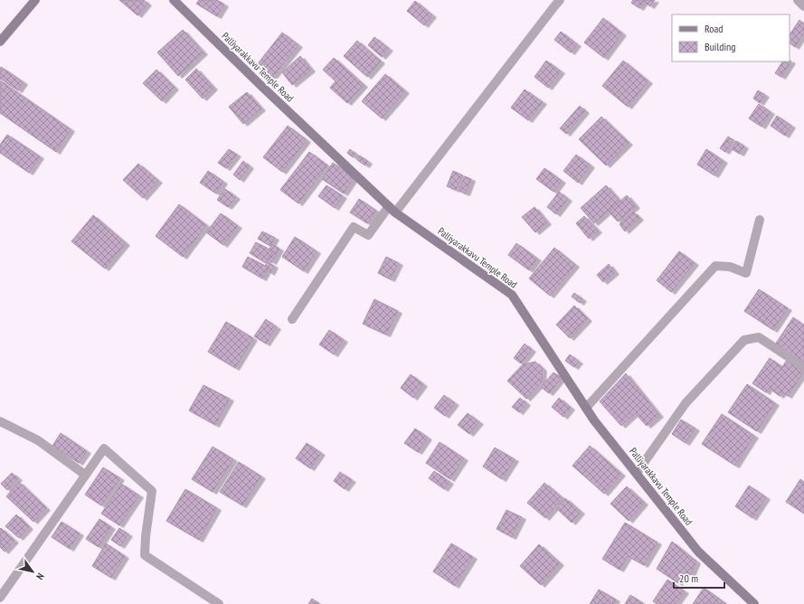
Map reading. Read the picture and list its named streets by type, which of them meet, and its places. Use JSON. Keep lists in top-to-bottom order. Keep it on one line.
{"streets":{"street":["Palliyarakkavu Temple Road"]},"legend":["Road","Building"],"scale_bar":"20 m","north":"bottom right"}
